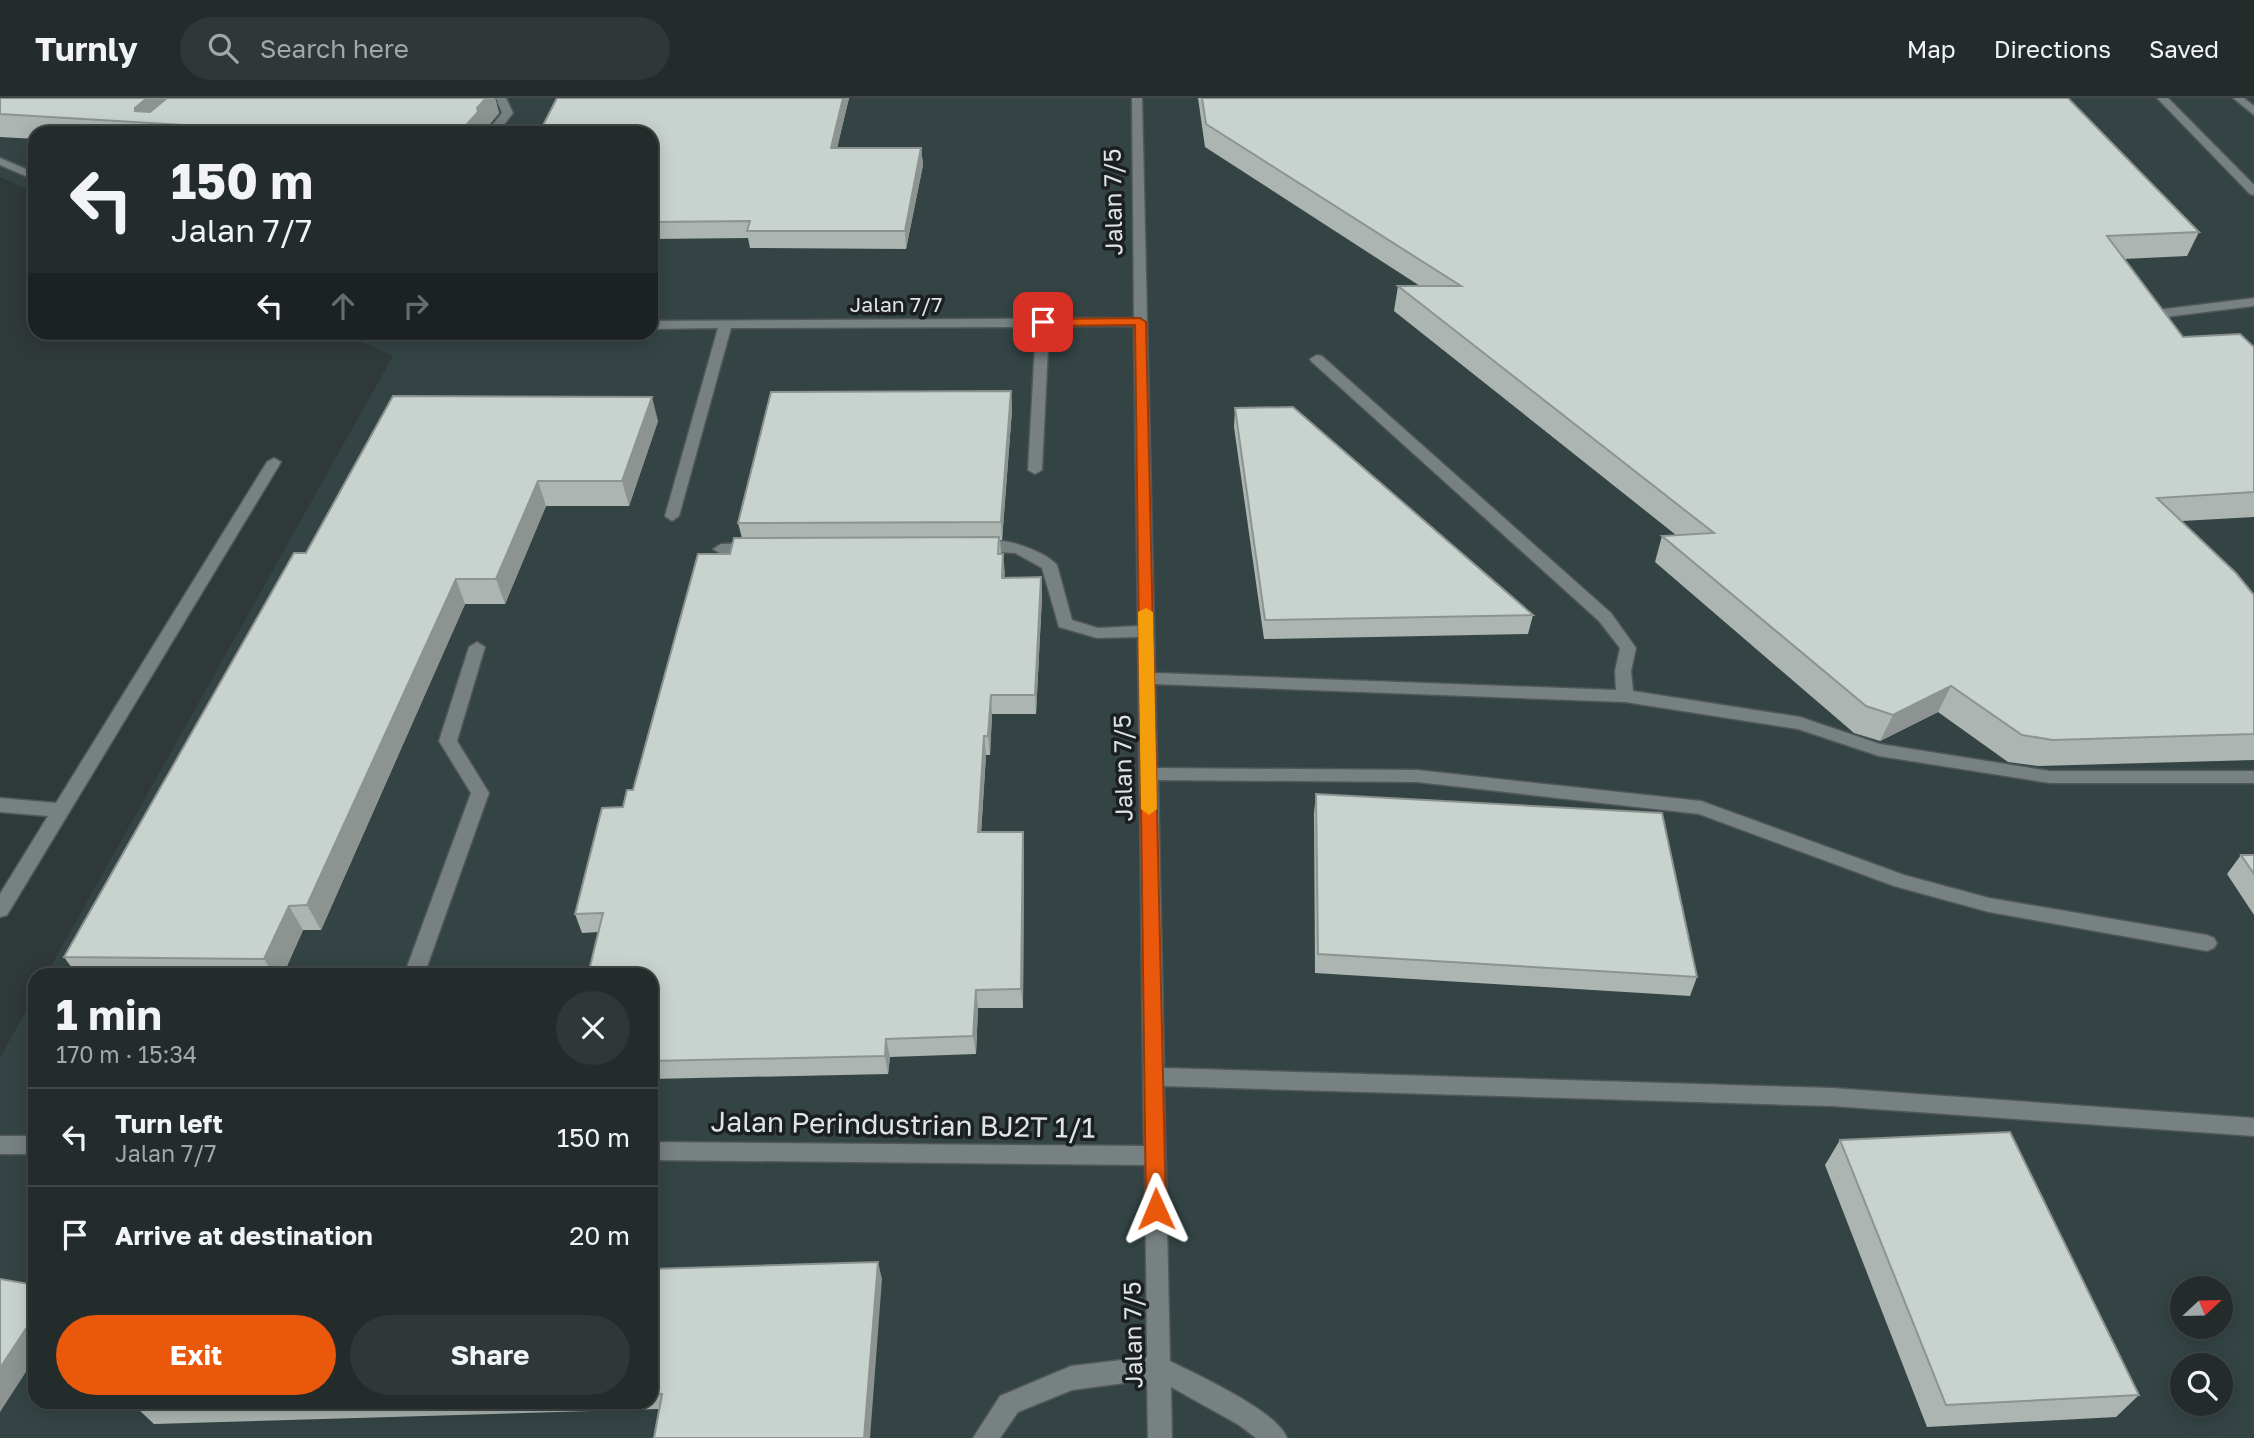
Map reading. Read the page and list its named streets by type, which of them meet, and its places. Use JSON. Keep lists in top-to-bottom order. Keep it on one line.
{"streets":{"street":["Jalan 7/5","Jalan 7/7","Jalan Perindustrian BJ2T 1/1"]},"crossings":[["Jalan 7/5","Jalan 7/7"],["Jalan 7/5","Jalan Perindustrian BJ2T 1/1"]],"north":"right","page":{"header":"Turnly","search":"Search here","nav":["Map","Directions","Saved"],"turn":["150 m","Jalan 7/7"],"heading":["1 min","170 m · 15:34"],"list":[{"name":"Turn left","note":"Jalan 7/7","value":"150 m"},{"name":"Arrive at destination","value":"20 m"}],"buttons":["Exit","Share"]}}
